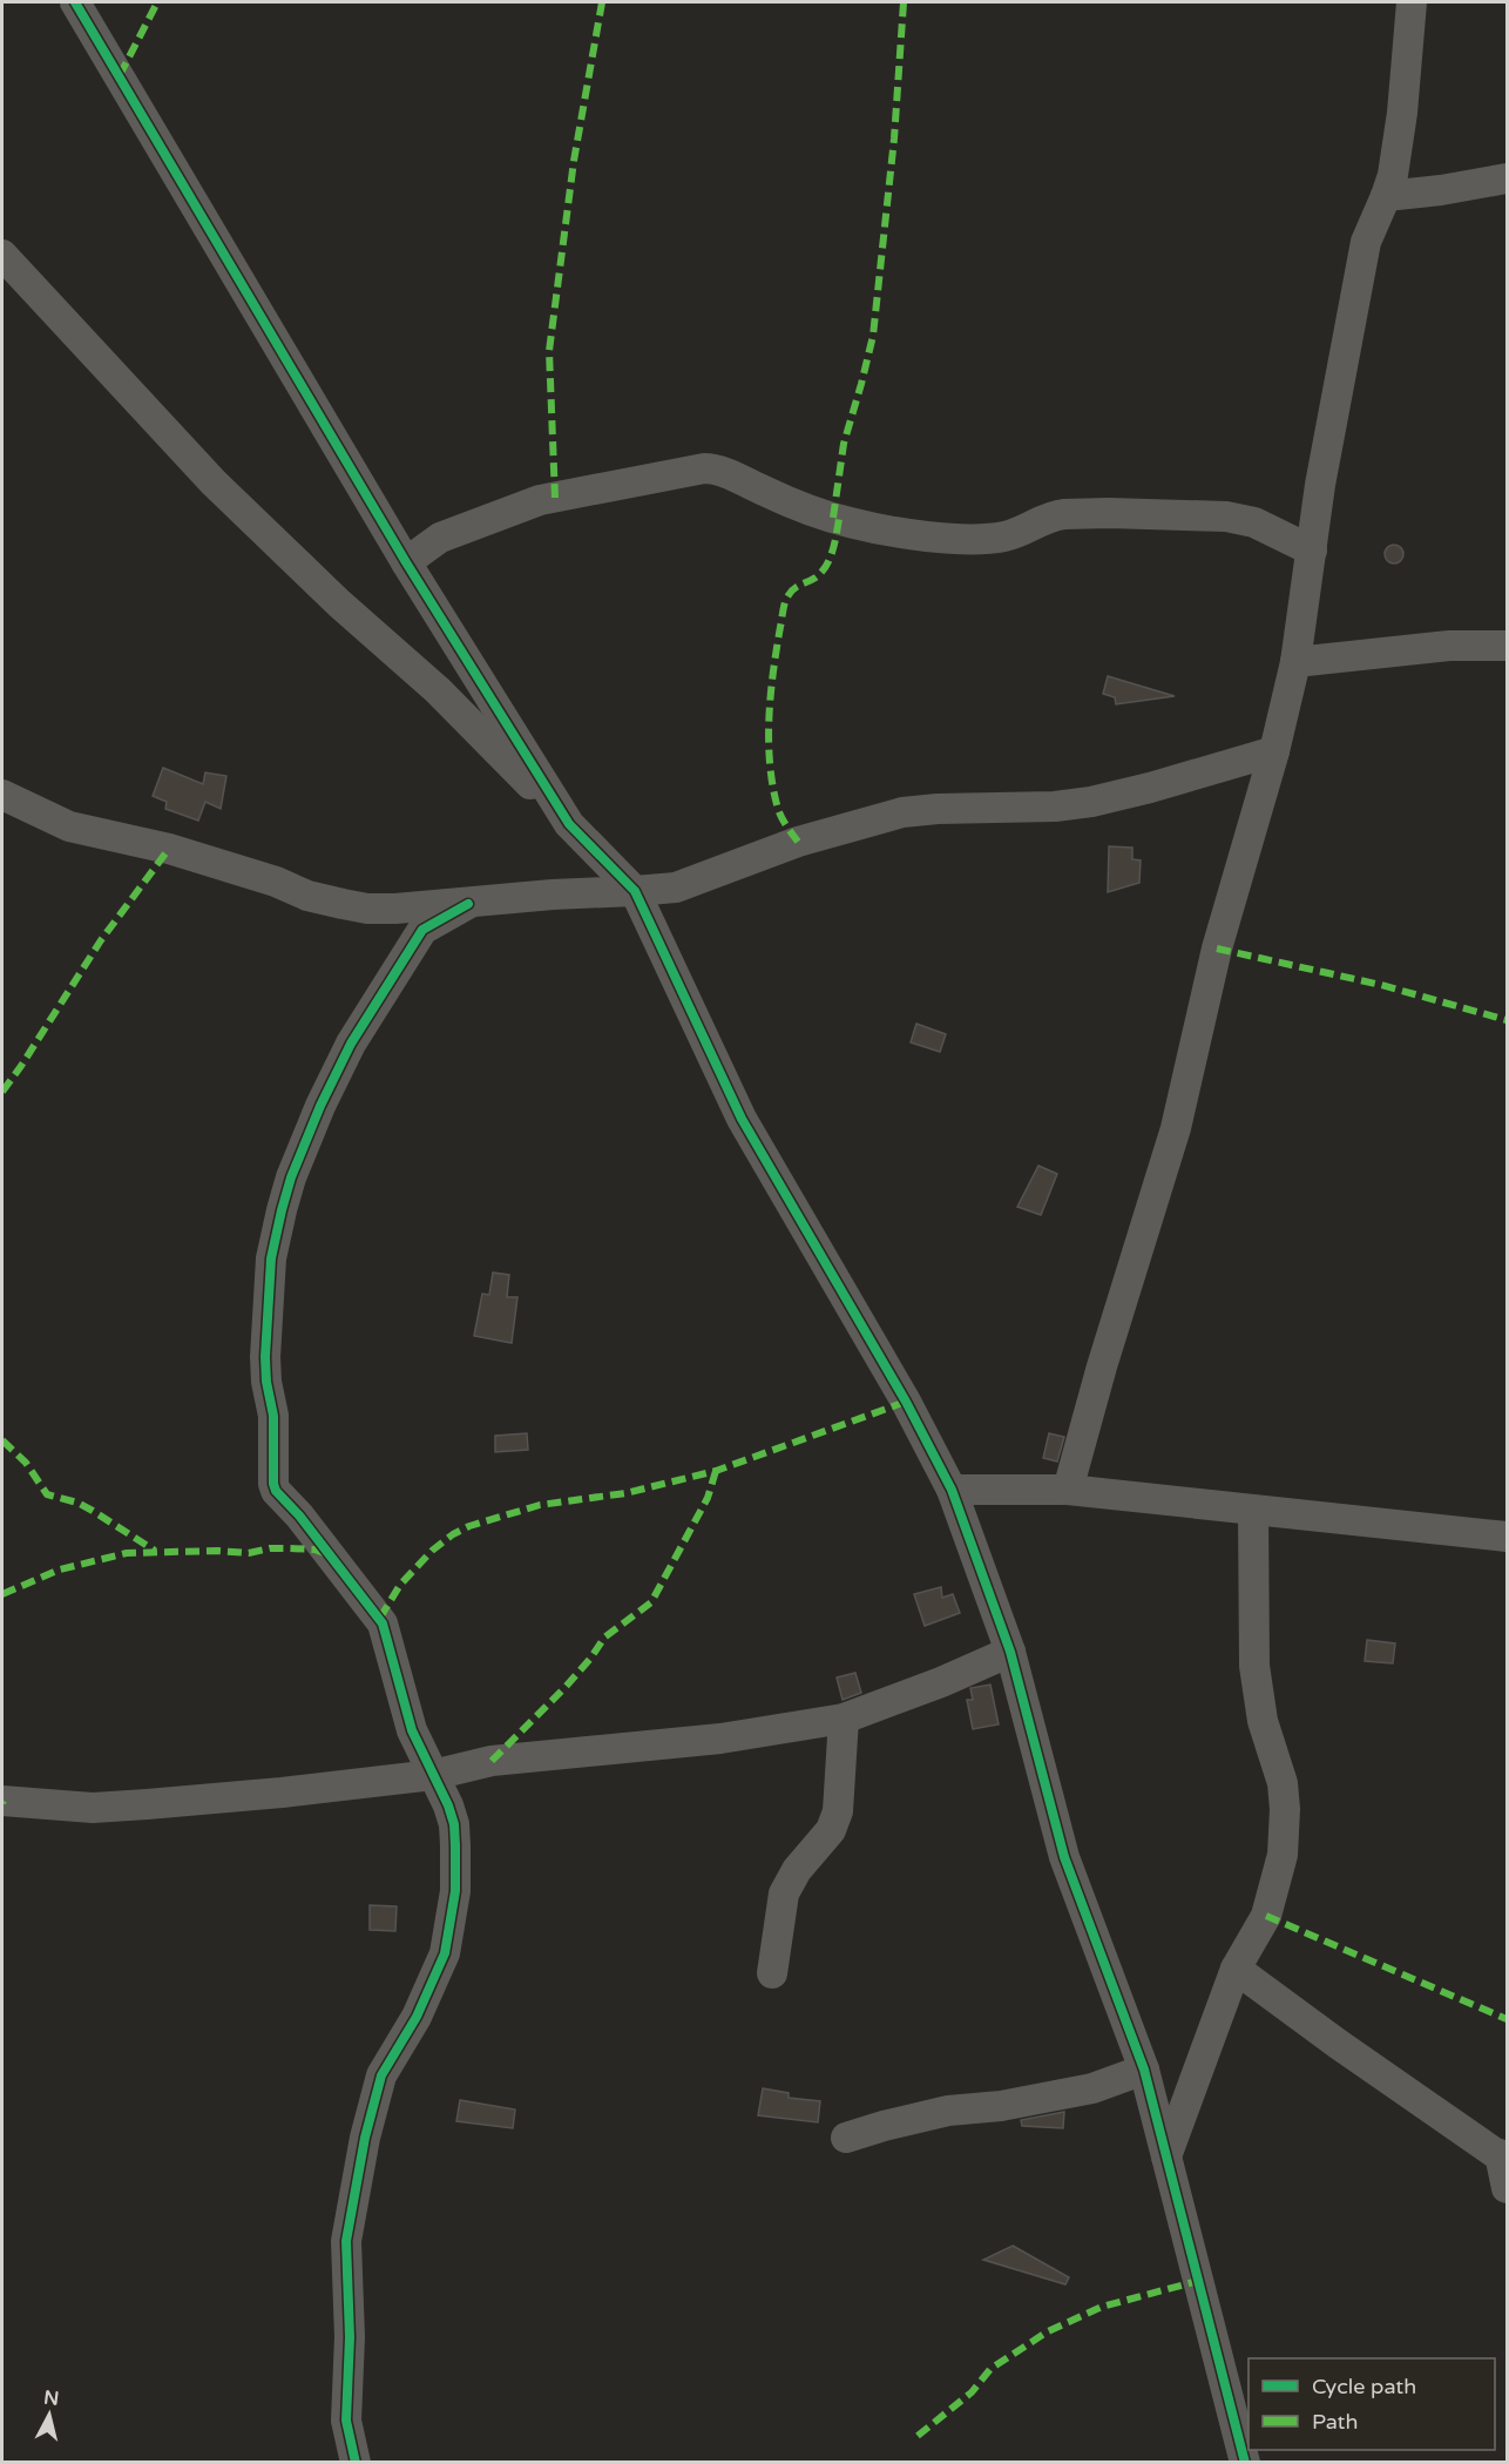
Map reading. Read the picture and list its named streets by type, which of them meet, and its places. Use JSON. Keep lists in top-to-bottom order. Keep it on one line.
{"legend":["Cycle path","Path"],"north":"top"}
